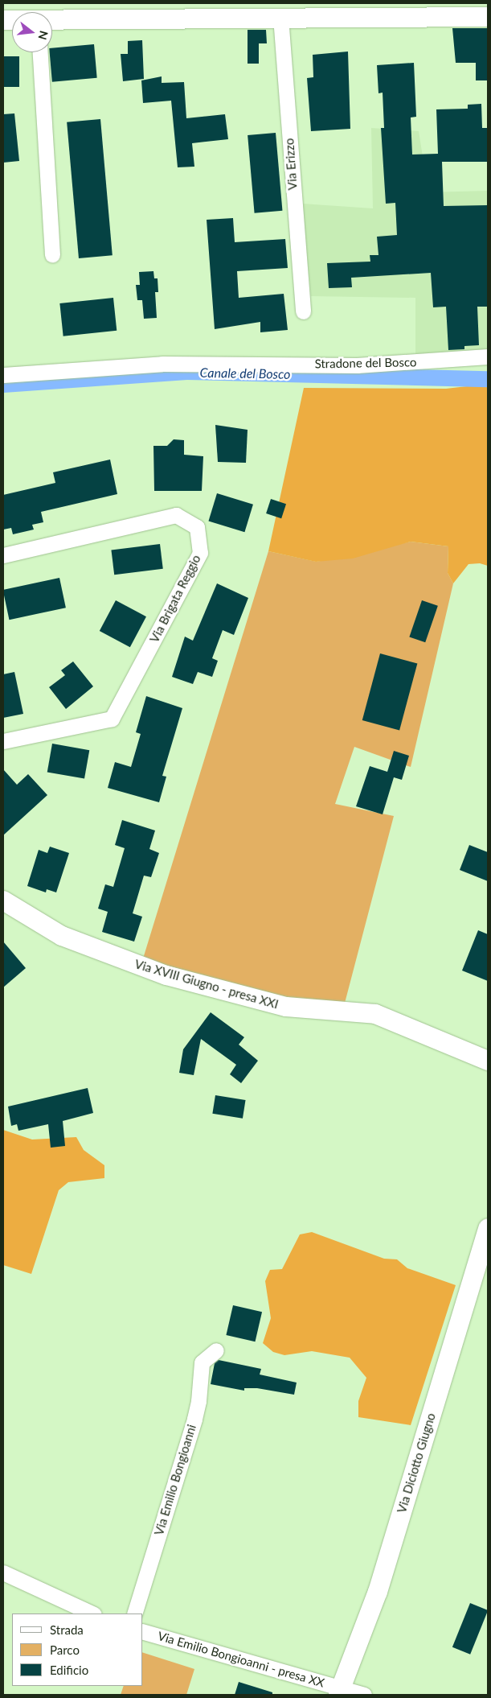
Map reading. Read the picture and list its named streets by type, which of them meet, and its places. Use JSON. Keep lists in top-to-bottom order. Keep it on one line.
{"streets":{"main road":["Via XVIII Giugno - presa XXI","Via Diciotto Giugno"],"street":["Via Erizzo","Stradone del Bosco","Via Brigata Reggio","Via Emilio Bongioanni","Via Emilio Bongioanni - presa XX"]},"crossings":[["Via Diciotto Giugno","Via Emilio Bongioanni - presa XX"]],"water":["Canale del Bosco"],"legend":["Strada","Parco","Edificio"],"north":"right"}
